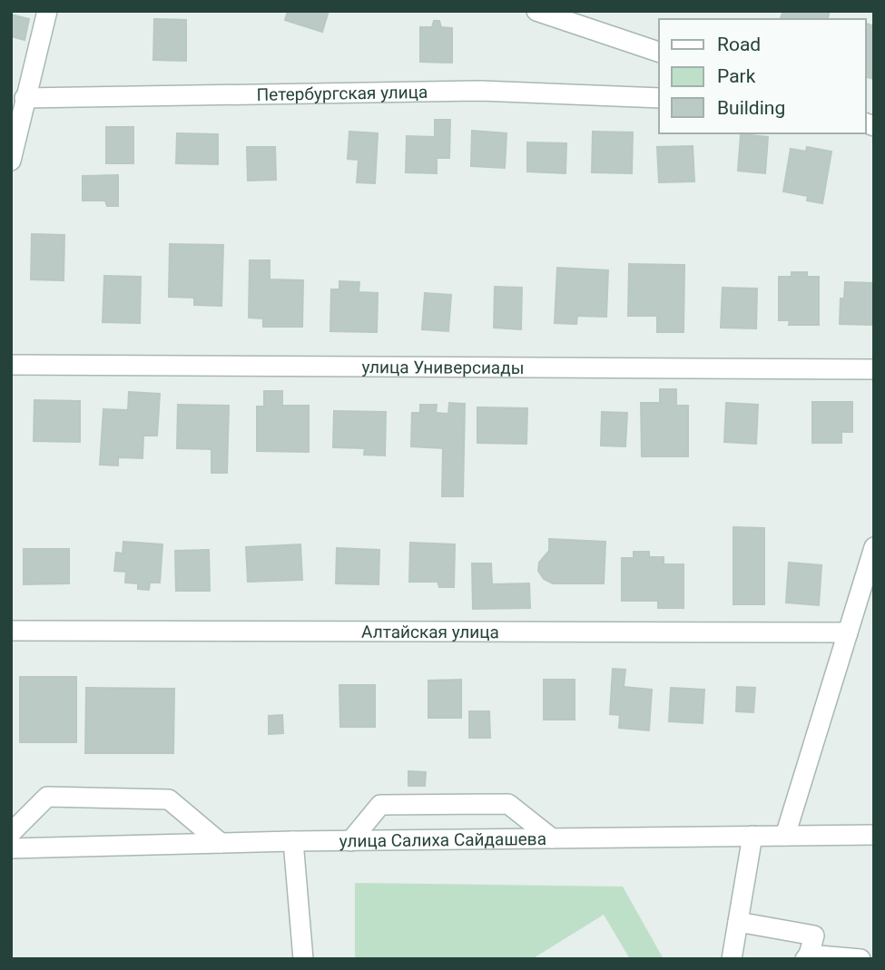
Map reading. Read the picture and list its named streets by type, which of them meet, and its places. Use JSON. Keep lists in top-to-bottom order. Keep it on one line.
{"streets":{"street":["Петербургская улица","улица Универсиады","Алтайская улица","улица Салиха Сайдашева"]},"legend":["Road","Park","Building"]}
